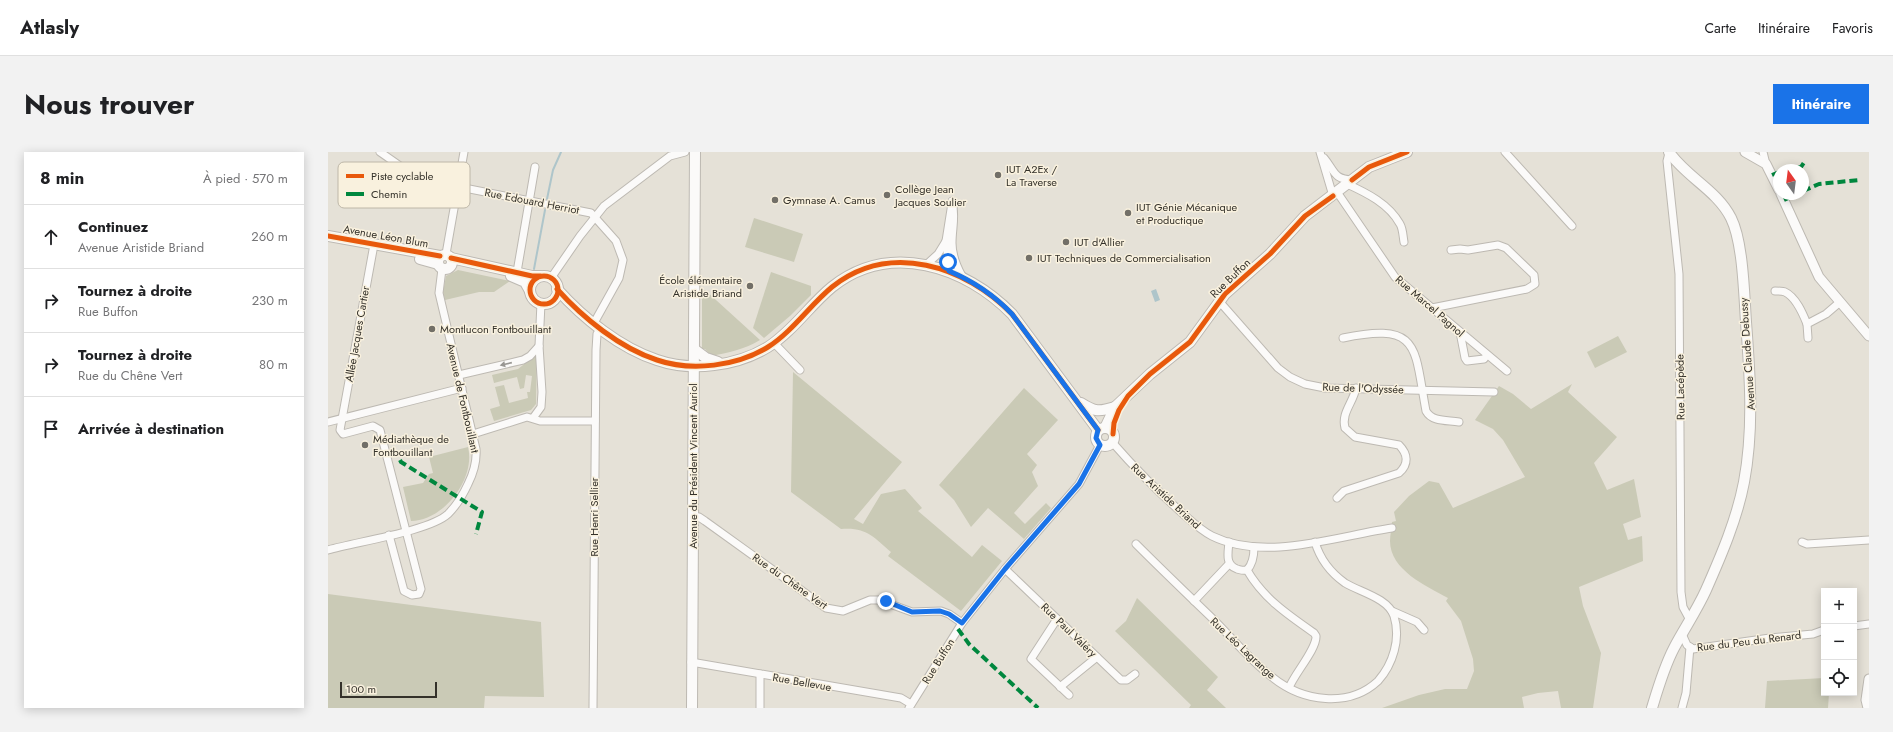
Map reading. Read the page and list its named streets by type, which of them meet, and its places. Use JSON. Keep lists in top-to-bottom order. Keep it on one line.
{"streets":{"main road":["Avenue Léon Blum","Rue Buffon","Avenue Claude Debussy","Avenue du Président Vincent Auriol"],"street":["Rue Edouard Herriot","Rue Marcel Pagnol","Allée Jacques Cartier","Rue Lacépède","Rue de l'Odyssée","Avenue de Fontbouillant","Rue Aristide Briand","Rue Henri Sellier","Rue du Chêne Vert","Rue Paul Valéry","Rue du Peu du Renard","Rue Léo Lagrange","Rue Bellevue"]},"crossings":[["Rue Edouard Herriot","Rue Henri Sellier"],["Avenue Léon Blum","Allée Jacques Cartier"],["Avenue Léon Blum","Avenue de Fontbouillant"],["Rue Buffon","Rue Marcel Pagnol"],["Rue Buffon","Rue de l'Odyssée"],["Rue Buffon","Rue Aristide Briand"],["Rue Buffon","Rue du Chêne Vert"],["Rue Buffon","Rue Paul Valéry"],["Rue Buffon","Rue Bellevue"],["Avenue Claude Debussy","Rue Lacépède"],["Avenue Claude Debussy","Rue du Peu du Renard"],["Avenue du Président Vincent Auriol","Rue du Chêne Vert"],["Avenue du Président Vincent Auriol","Rue Bellevue"]],"places":["IUT A2Ex / La Traverse","Collège Jean Jacques Soulier","Gymnase A. Camus","IUT Génie Mécanique et Productique","IUT d'Allier","IUT Techniques de Commercialisation","École élémentaire Aristide Briand","Montlucon Fontbouillant","Médiathèque de Fontbouillant"],"legend":["Piste cyclable","Chemin"],"scale_bar":"100 m","north":"top","page":{"header":"Atlasly","nav":["Carte","Itinéraire","Favoris"],"title":"Nous trouver","buttons":"Itinéraire","heading":["8 min","À pied · 570 m"],"list":[["Continuez","Avenue Aristide Briand","260 m"],["Tournez à droite","Rue Buffon","230 m"],["Tournez à droite","Rue du Chêne Vert","80 m"],"Arrivée à destination"],"map_buttons":["+","−"],"scale":"100 m"}}
